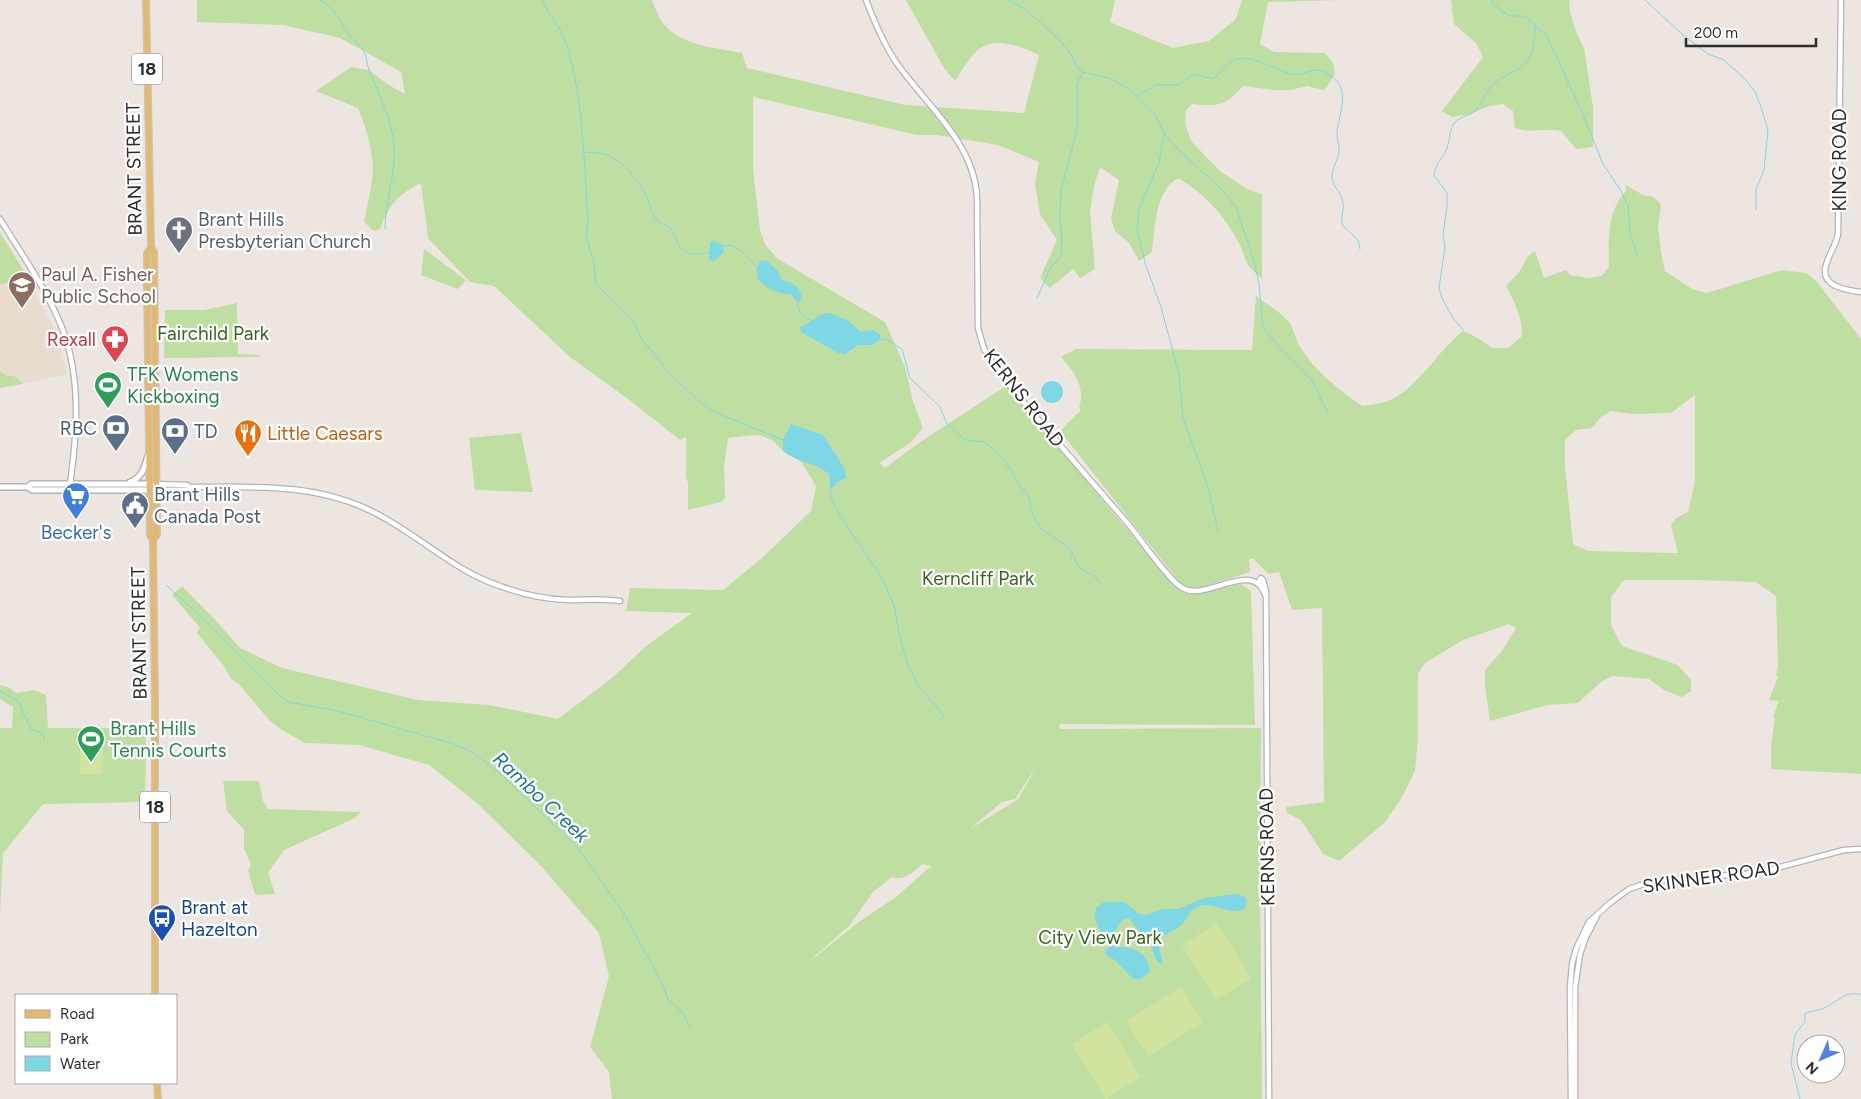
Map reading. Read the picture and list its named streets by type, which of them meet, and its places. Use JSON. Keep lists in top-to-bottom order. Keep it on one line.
{"streets":{"main road":["18","BRANT STREET"],"street":["KING ROAD","KERNS ROAD","SKINNER ROAD"]},"water":["Rambo Creek"],"parks":["Fairchild Park","Kerncliff Park","City View Park"],"places":{"church":["Brant Hills Presbyterian Church"],"school or university":["Paul A. Fisher Public School"],"pharmacy":["Rexall"],"sports":["TFK Womens Kickboxing","Brant Hills Tennis Courts"],"bank":["RBC","TD"],"restaurant":["Little Caesars"],"supermarket":["Becker's"],"public building":["Brant Hills Canada Post"],"bus stop":["Brant at Hazelton"]},"legend":["Road","Park","Water"],"scale_bar":"200 m","north":"bottom left"}
